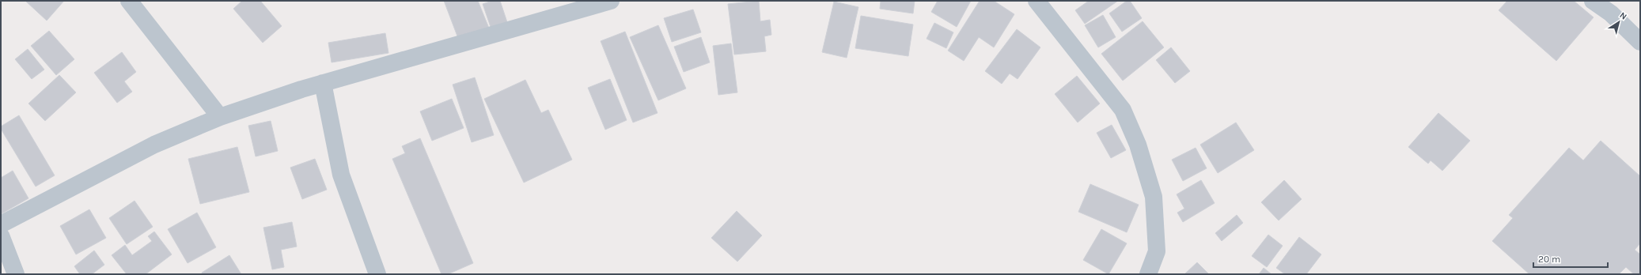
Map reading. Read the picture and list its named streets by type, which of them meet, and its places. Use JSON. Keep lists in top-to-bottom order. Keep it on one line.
{"scale_bar":"20 m","north":"top right"}
